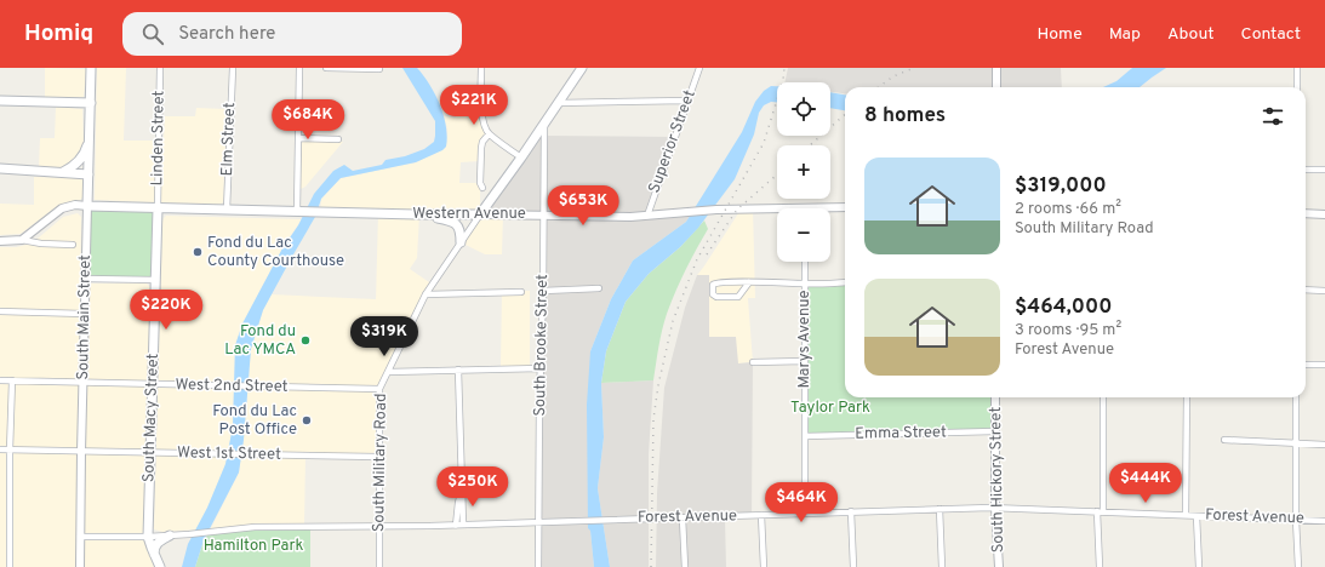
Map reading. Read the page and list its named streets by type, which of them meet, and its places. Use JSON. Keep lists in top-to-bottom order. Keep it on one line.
{"streets":{"main road":["Western Avenue","South Main Street","South Macy Street","South Military Road"],"street":["Linden Street","Elm Street","Superior Street","Marys Avenue","South Brooke Street","West 2nd Street","Emma Street","West 1st Street","South Hickory Street","Forest Avenue"]},"crossings":[["Linden Street","Western Avenue"],["Linden Street","South Macy Street"],["Elm Street","Western Avenue"],["Superior Street","Western Avenue"],["Western Avenue","South Main Street"],["Western Avenue","South Brooke Street"],["Western Avenue","South Macy Street"],["Western Avenue","South Military Road"],["South Main Street","West 2nd Street"],["South Main Street","West 1st Street"],["South Main Street","Forest Avenue"],["Marys Avenue","Emma Street"],["Marys Avenue","Forest Avenue"],["South Brooke Street","South Military Road"],["South Brooke Street","Forest Avenue"],["West 2nd Street","South Macy Street"],["West 2nd Street","South Military Road"],["South Macy Street","West 1st Street"],["South Macy Street","Forest Avenue"],["Emma Street","South Hickory Street"],["West 1st Street","South Military Road"],["South Military Road","Forest Avenue"],["South Hickory Street","Forest Avenue"]],"parks":["Taylor Park","Hamilton Park"],"places":["Fond du Lac County Courthouse","Fond du Lac YMCA","Fond du Lac Post Office"],"page":{"header":"Homiq","search":"Search here","nav":["Home","Map","About","Contact"],"map_buttons":["+","−"],"price":["$221K","$684K","$653K","$220K","$319K","$444K","$250K","$464K"],"heading":"8 homes","list":[{"name":"$319,000","note":"2 rooms · 66 m² · South Military Road"},{"name":"$464,000","note":"3 rooms · 95 m² · Forest Avenue"}]}}
